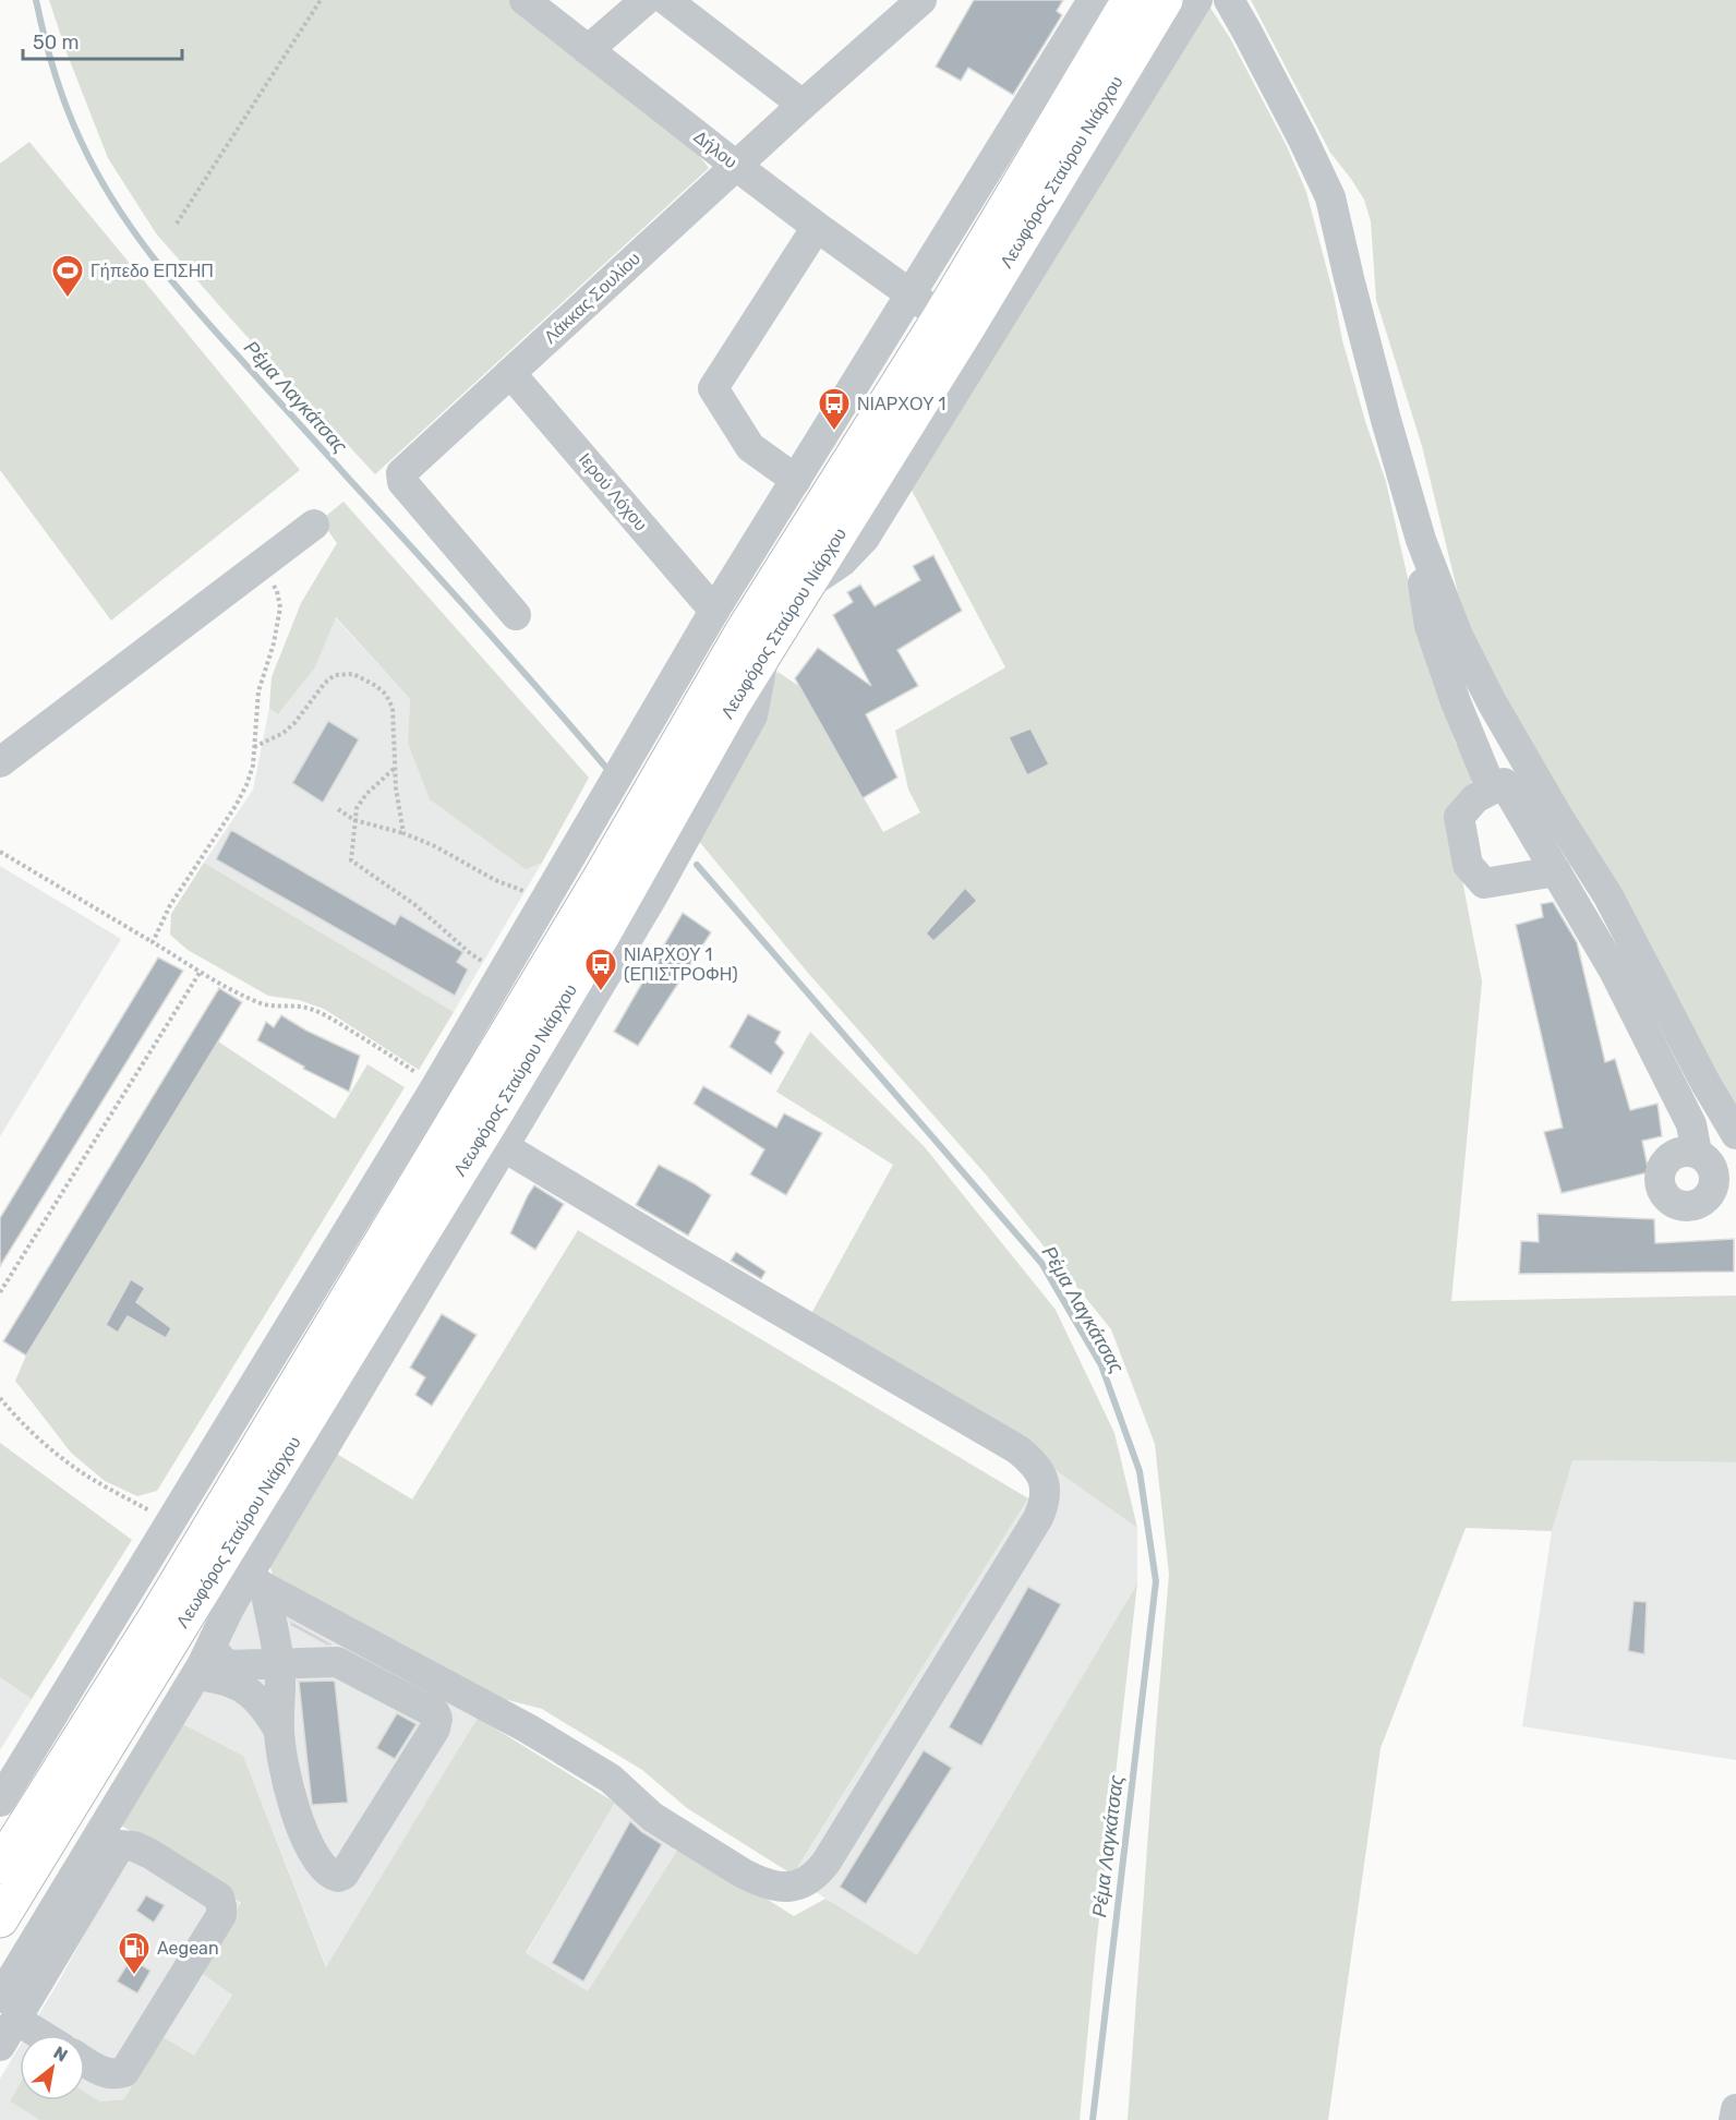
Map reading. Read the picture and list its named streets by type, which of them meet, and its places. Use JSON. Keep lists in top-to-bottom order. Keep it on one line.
{"streets":{"main road":["Λεωφόρος Σταύρου Νιάρχου"],"street":["Δήλου","Λάκκας Σουλίου","Ιερού Λόχου"]},"crossings":[["Δήλου","Λεωφόρος Σταύρου Νιάρχου"],["Δήλου","Λάκκας Σουλίου"],["Λάκκας Σουλίου","Ιερού Λόχου"]],"water":["Ρέμα Λαγκάτσας"],"places":{"sports":["Γήπεδο ΕΠΣΗΠ"],"bus stop":["ΝΙΑΡΧΟΥ 1","ΝΙΑΡΧΟΥ 1 (ΕΠΙΣΤΡΟΦΗ)"],"fuel station":["Aegean"]},"scale_bar":"50 m","north":"top right"}
